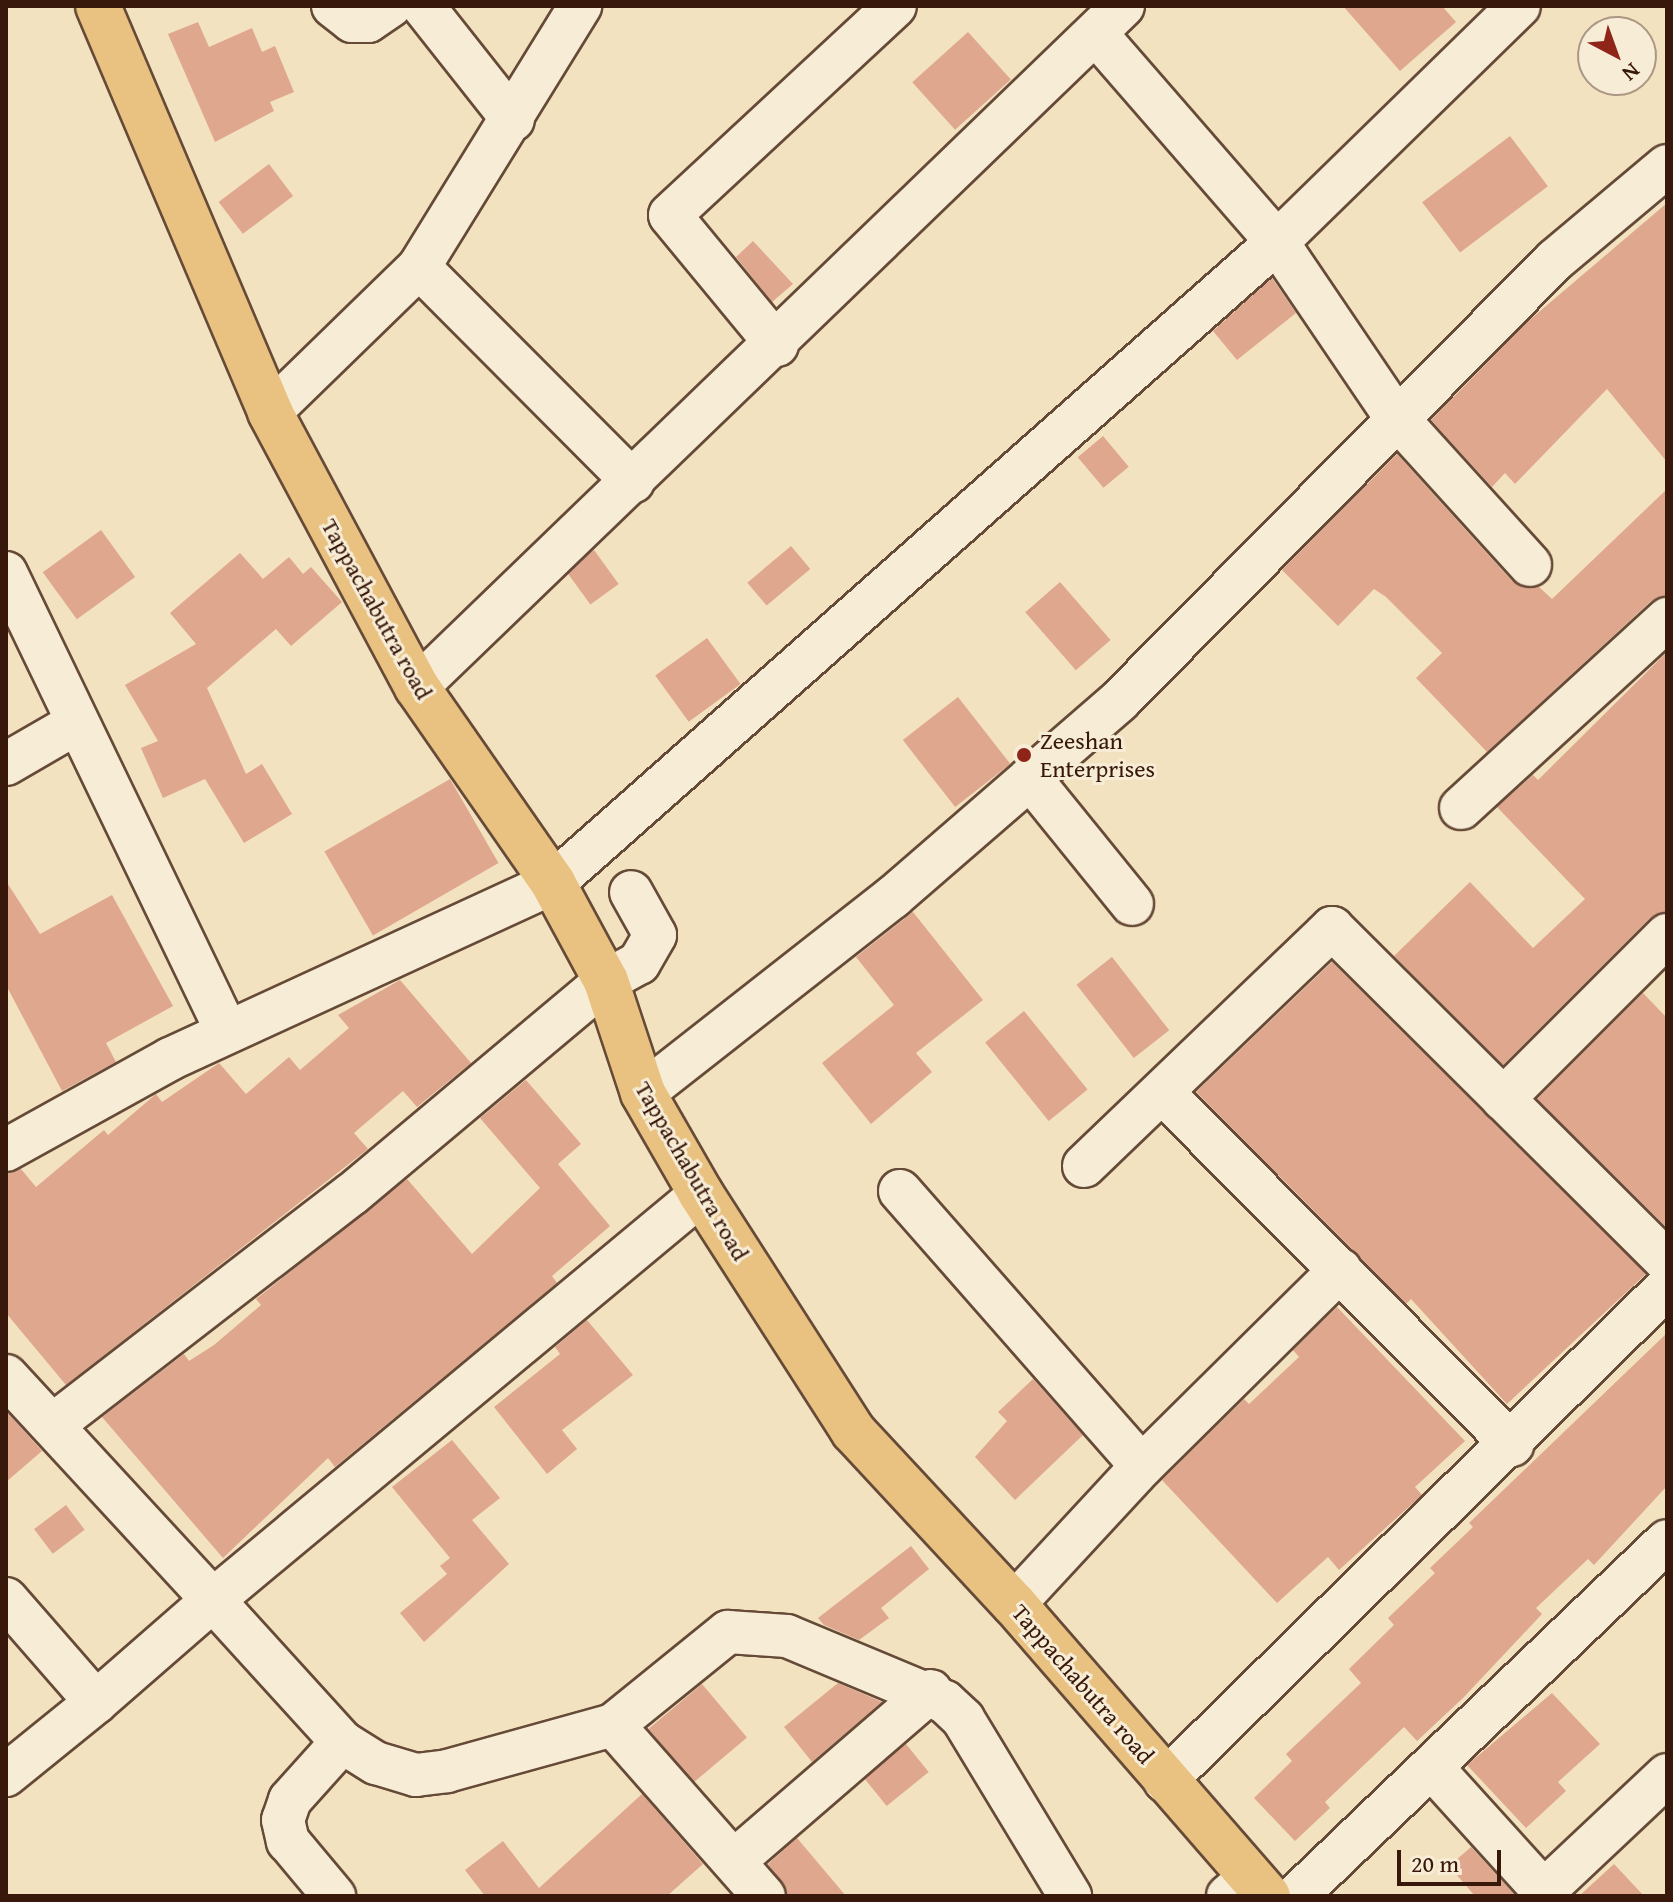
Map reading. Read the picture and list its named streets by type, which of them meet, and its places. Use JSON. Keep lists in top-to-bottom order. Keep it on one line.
{"streets":{"main road":["Tappachabutra road"]},"places":["Zeeshan Enterprises"],"scale_bar":"20 m","north":"bottom right"}
